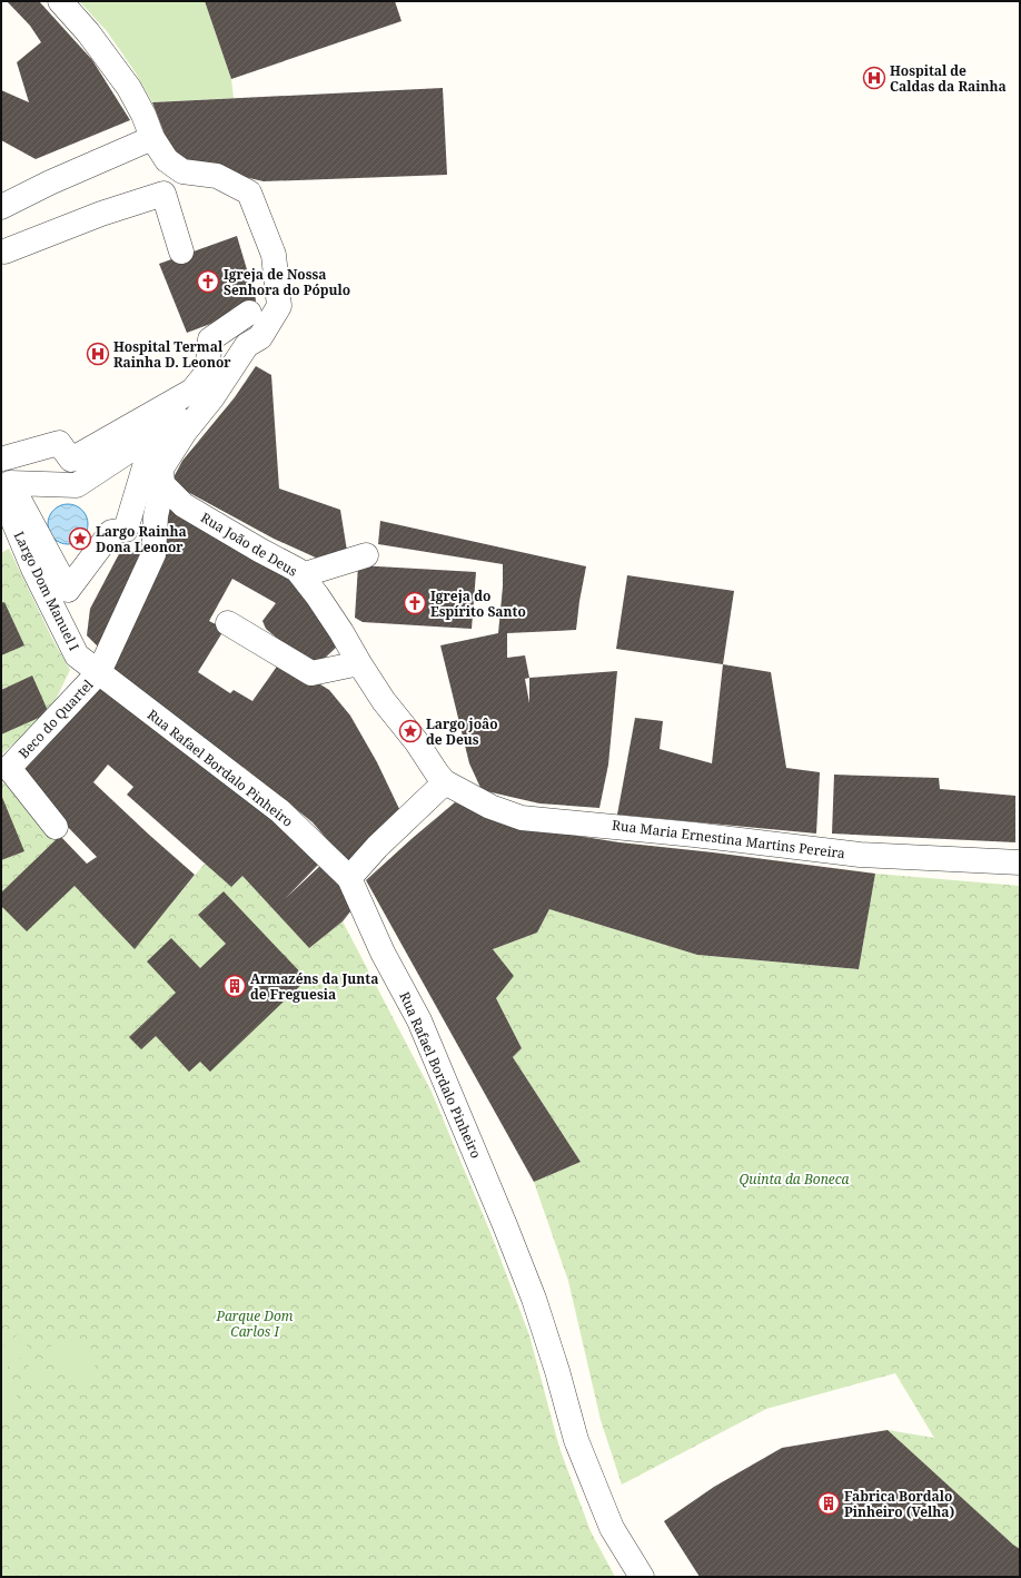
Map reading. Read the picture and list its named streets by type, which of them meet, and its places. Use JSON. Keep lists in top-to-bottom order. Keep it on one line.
{"streets":{"street":["Rua João de Deus","Largo Dom Manuel I","Beco do Quartel","Rua Rafael Bordalo Pinheiro","Rua Maria Ernestina Martins Pereira"]},"crossings":[["Rua João de Deus","Rua Maria Ernestina Martins Pereira"],["Largo Dom Manuel I","Beco do Quartel"],["Largo Dom Manuel I","Rua Rafael Bordalo Pinheiro"],["Beco do Quartel","Rua Rafael Bordalo Pinheiro"]],"parks":["Quinta da Boneca","Parque Dom Carlos I"],"places":{"hospital":["Hospital de Caldas da Rainha","Hospital Termal Rainha D. Leonor"],"church":["Igreja de Nossa Senhora do Pópulo","Igreja do Espírito Santo"],"place":["Largo Rainha Dona Leonor","Largo joâo de Deus"],"building":["Armazéns da Junta de Freguesia","Fabrica Bordalo Pinheiro (Velha)"]}}
